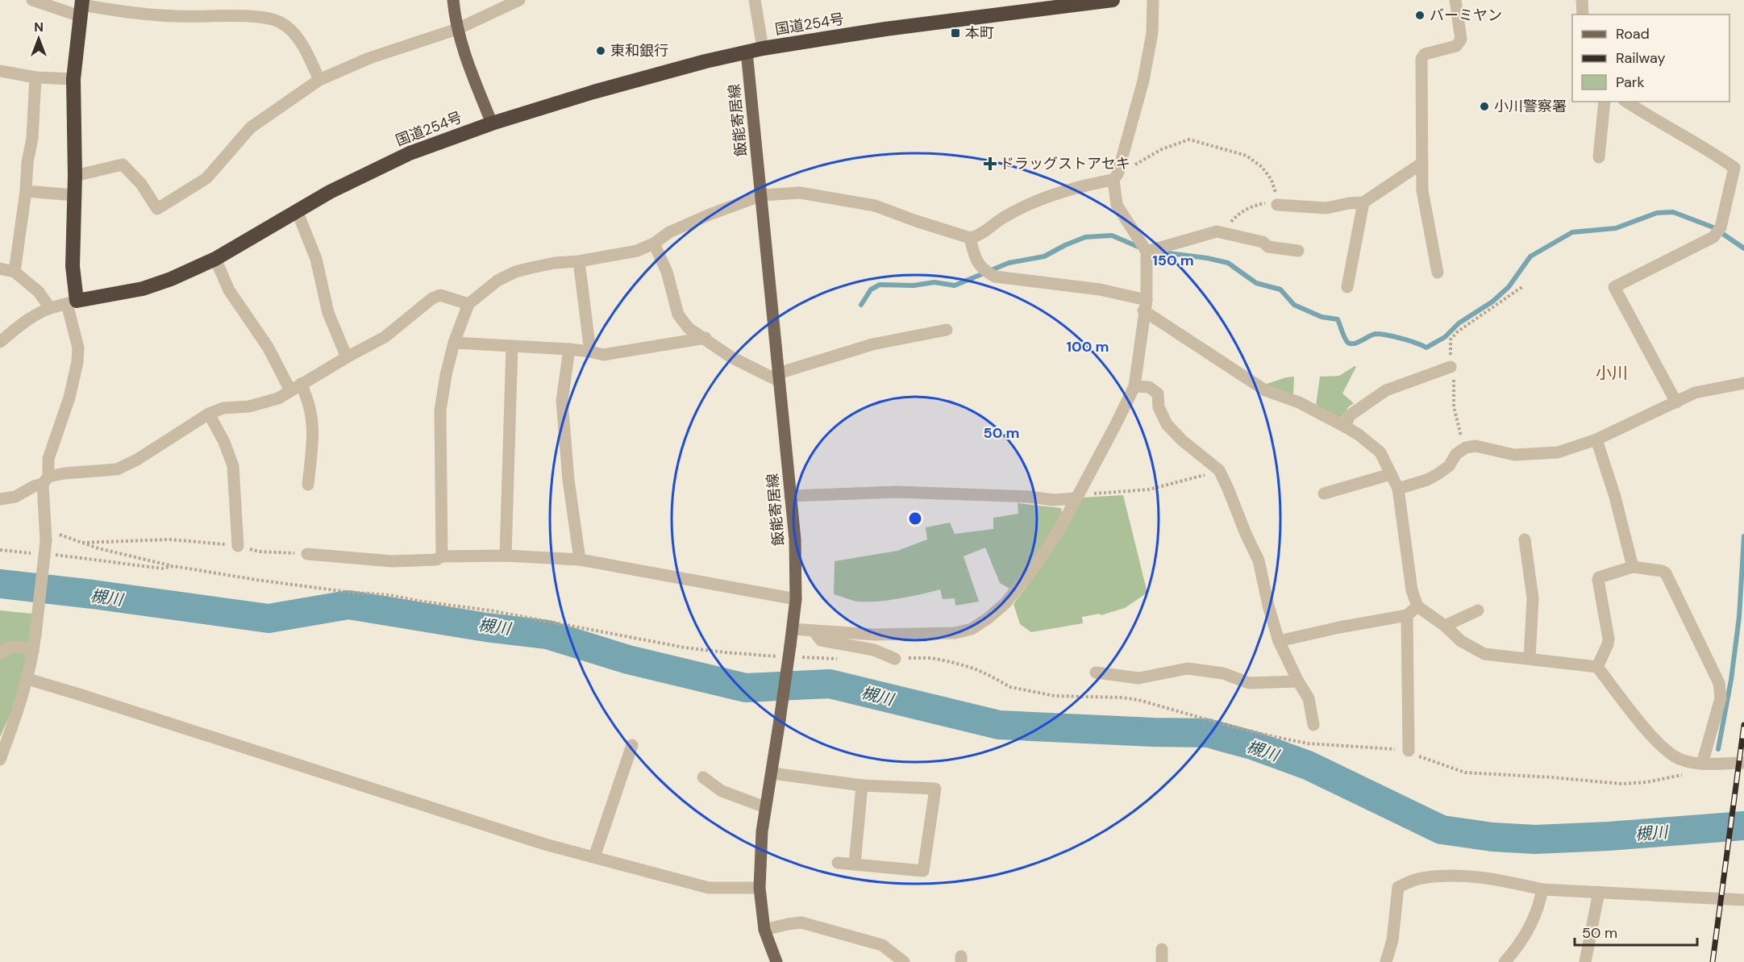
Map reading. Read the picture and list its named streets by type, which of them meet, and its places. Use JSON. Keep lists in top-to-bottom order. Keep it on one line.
{"streets":{"highway":["国道254号"],"main road":["飯能寄居線"]},"crossings":[["国道254号","飯能寄居線"]],"districts":["小川"],"water":["槻川"],"places":{"other":["バーミヤン","東和銀行","小川警察署"],"transit":["本町"],"health":["ドラッグストアセキ"]},"legend":["Road","Railway","Park"],"scale_bar":"50 m","north":"top","rings":["150 m","100 m","50 m"]}
